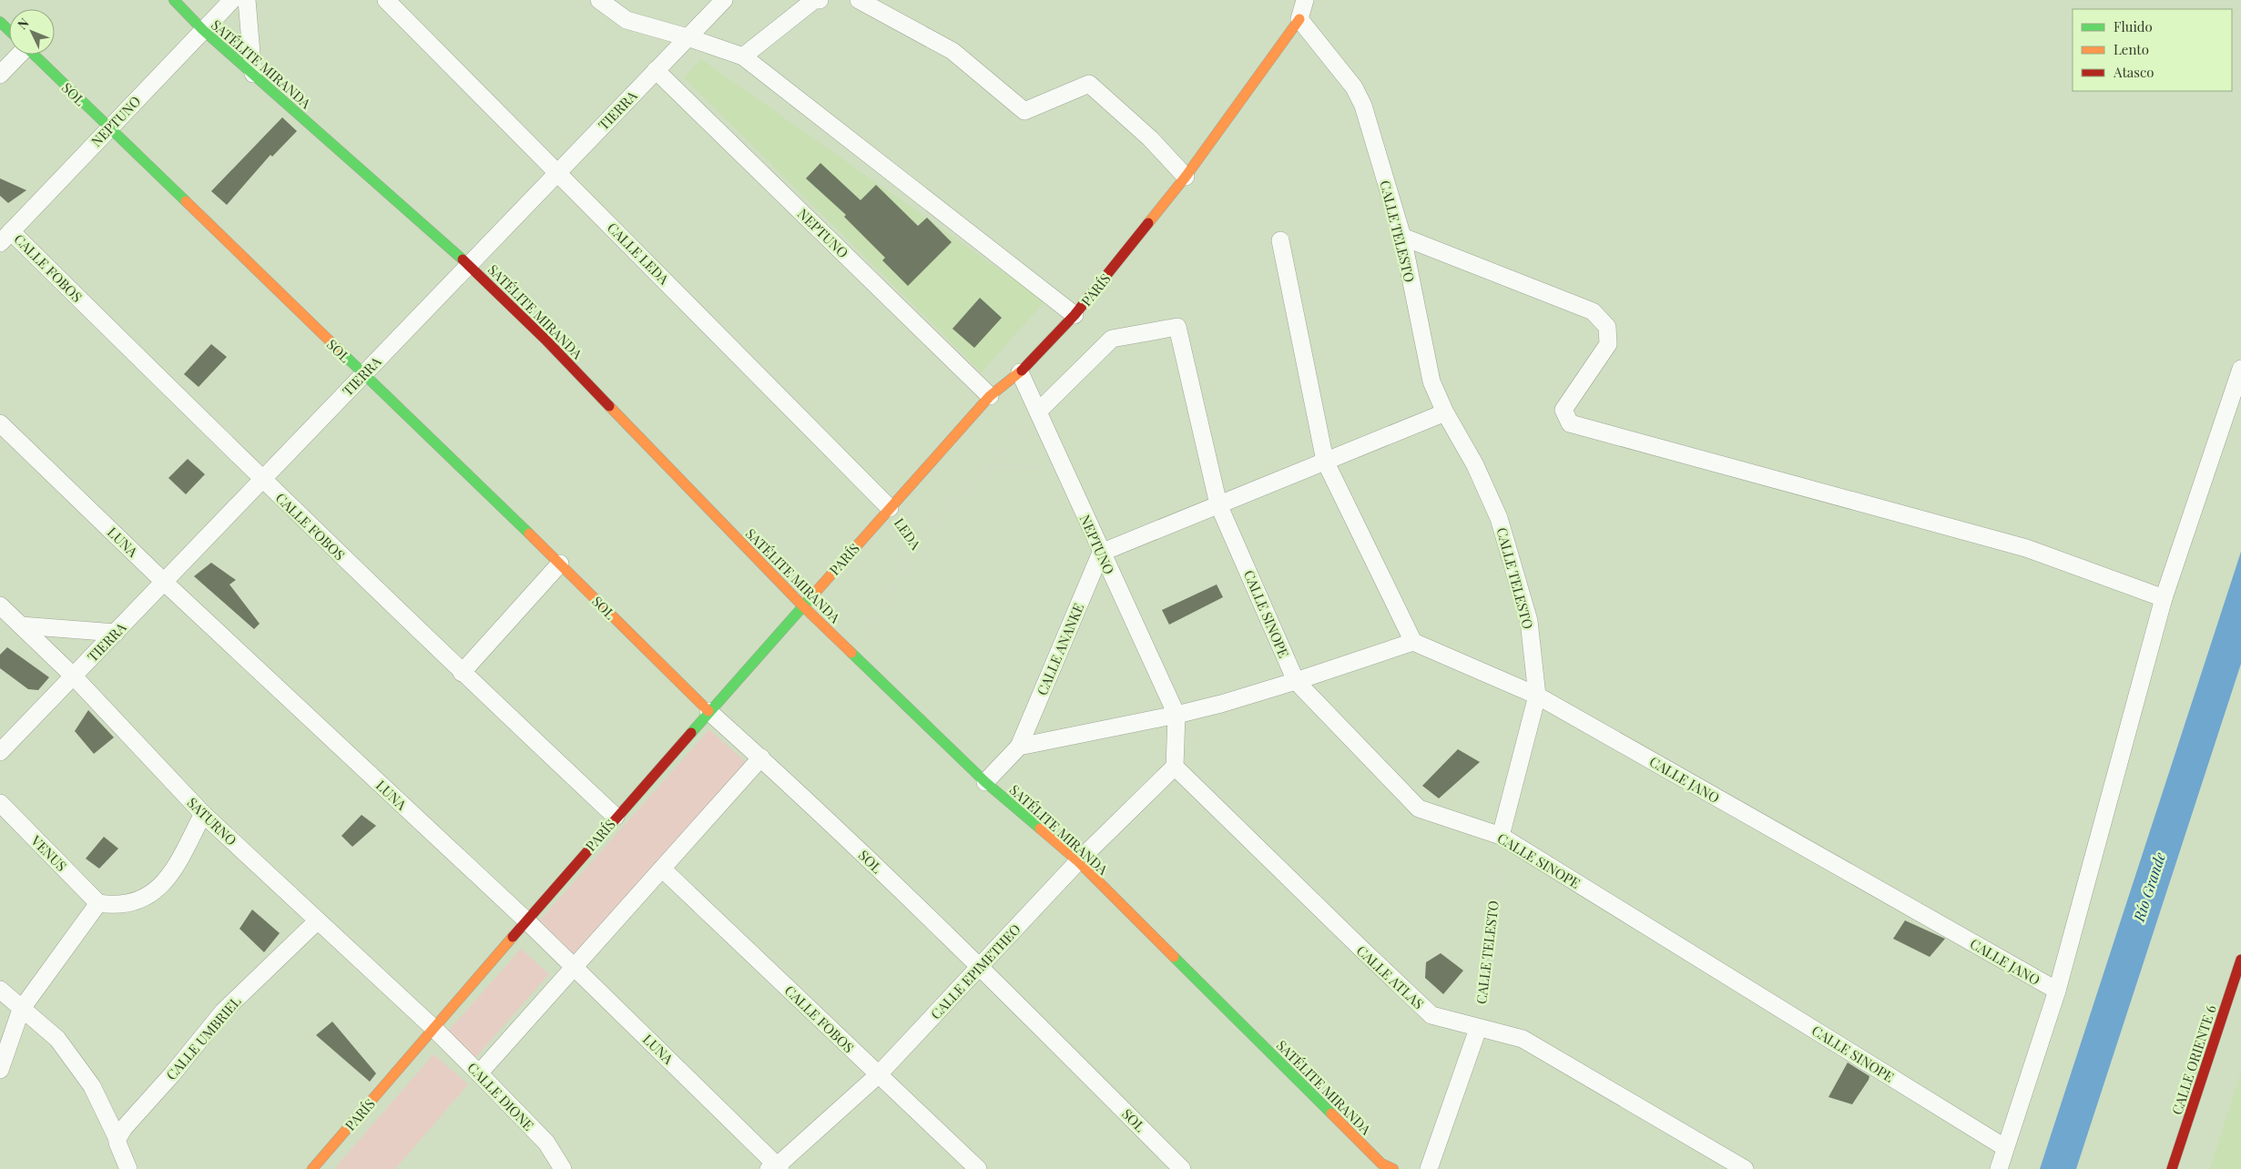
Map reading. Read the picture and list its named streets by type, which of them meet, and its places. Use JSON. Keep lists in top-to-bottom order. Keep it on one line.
{"streets":{"street":["SATÉLITE MIRANDA","SOL","TIERRA","NEPTUNO","CALLE TELESTO","CALLE LEDA","CALLE FOBOS","PARÍS","LUNA","CALLE SINOPE","CALLE ANANKE","CALLE JANO","SATURNO","VENUS","CALLE EPIMETHEO","CALLE ATLAS","CALLE UMBRIEL","CALLE ORIENTE 6","CALLE DIONE"],"path":["LEDA"]},"crossings":[["SATÉLITE MIRANDA","TIERRA"],["SATÉLITE MIRANDA","NEPTUNO"],["SATÉLITE MIRANDA","PARÍS"],["SATÉLITE MIRANDA","CALLE EPIMETHEO"],["SOL","TIERRA"],["SOL","NEPTUNO"],["SOL","PARÍS"],["SOL","CALLE EPIMETHEO"],["TIERRA","NEPTUNO"],["TIERRA","CALLE LEDA"],["TIERRA","CALLE FOBOS"],["TIERRA","LUNA"],["TIERRA","SATURNO"],["NEPTUNO","CALLE FOBOS"],["NEPTUNO","PARÍS"],["NEPTUNO","CALLE SINOPE"],["NEPTUNO","CALLE ANANKE"],["CALLE TELESTO","PARÍS"],["CALLE TELESTO","CALLE SINOPE"],["CALLE TELESTO","CALLE JANO"],["CALLE TELESTO","CALLE ATLAS"],["CALLE LEDA","PARÍS"],["CALLE LEDA","LEDA"],["CALLE FOBOS","PARÍS"],["CALLE FOBOS","CALLE EPIMETHEO"],["PARÍS","LEDA"],["PARÍS","LUNA"],["PARÍS","SATURNO"],["PARÍS","CALLE DIONE"],["LUNA","CALLE EPIMETHEO"],["SATURNO","CALLE UMBRIEL"],["SATURNO","CALLE DIONE"],["CALLE EPIMETHEO","CALLE ATLAS"]],"water":["Río Grande"],"legend":["Fluido","Lento","Atasco"],"north":"top left"}
